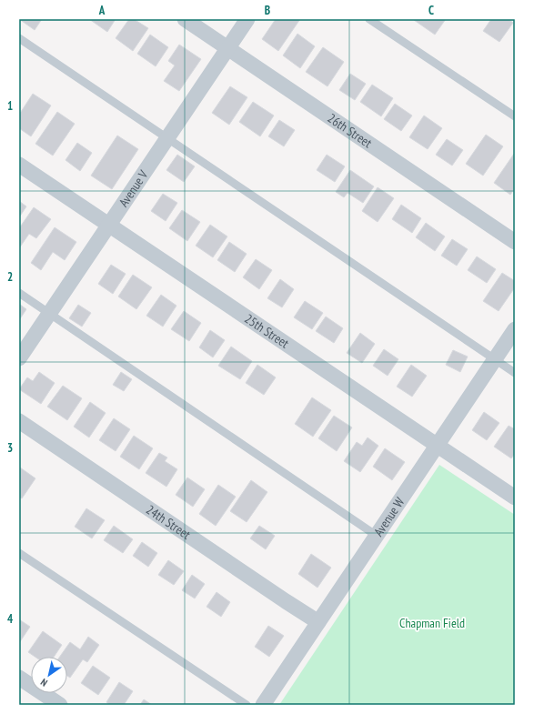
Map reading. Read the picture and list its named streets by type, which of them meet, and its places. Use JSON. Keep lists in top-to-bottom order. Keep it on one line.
{"streets":{"street":["26th Street","Avenue V","25th Street","Avenue W","24th Street"]},"crossings":[["26th Street","Avenue V"],["Avenue V","25th Street"],["25th Street","Avenue W"],["Avenue W","24th Street"]],"parks":["Chapman Field"],"north":"bottom left","grid":{"columns":["A","B","C"],"rows":["1","2","3","4"]}}
